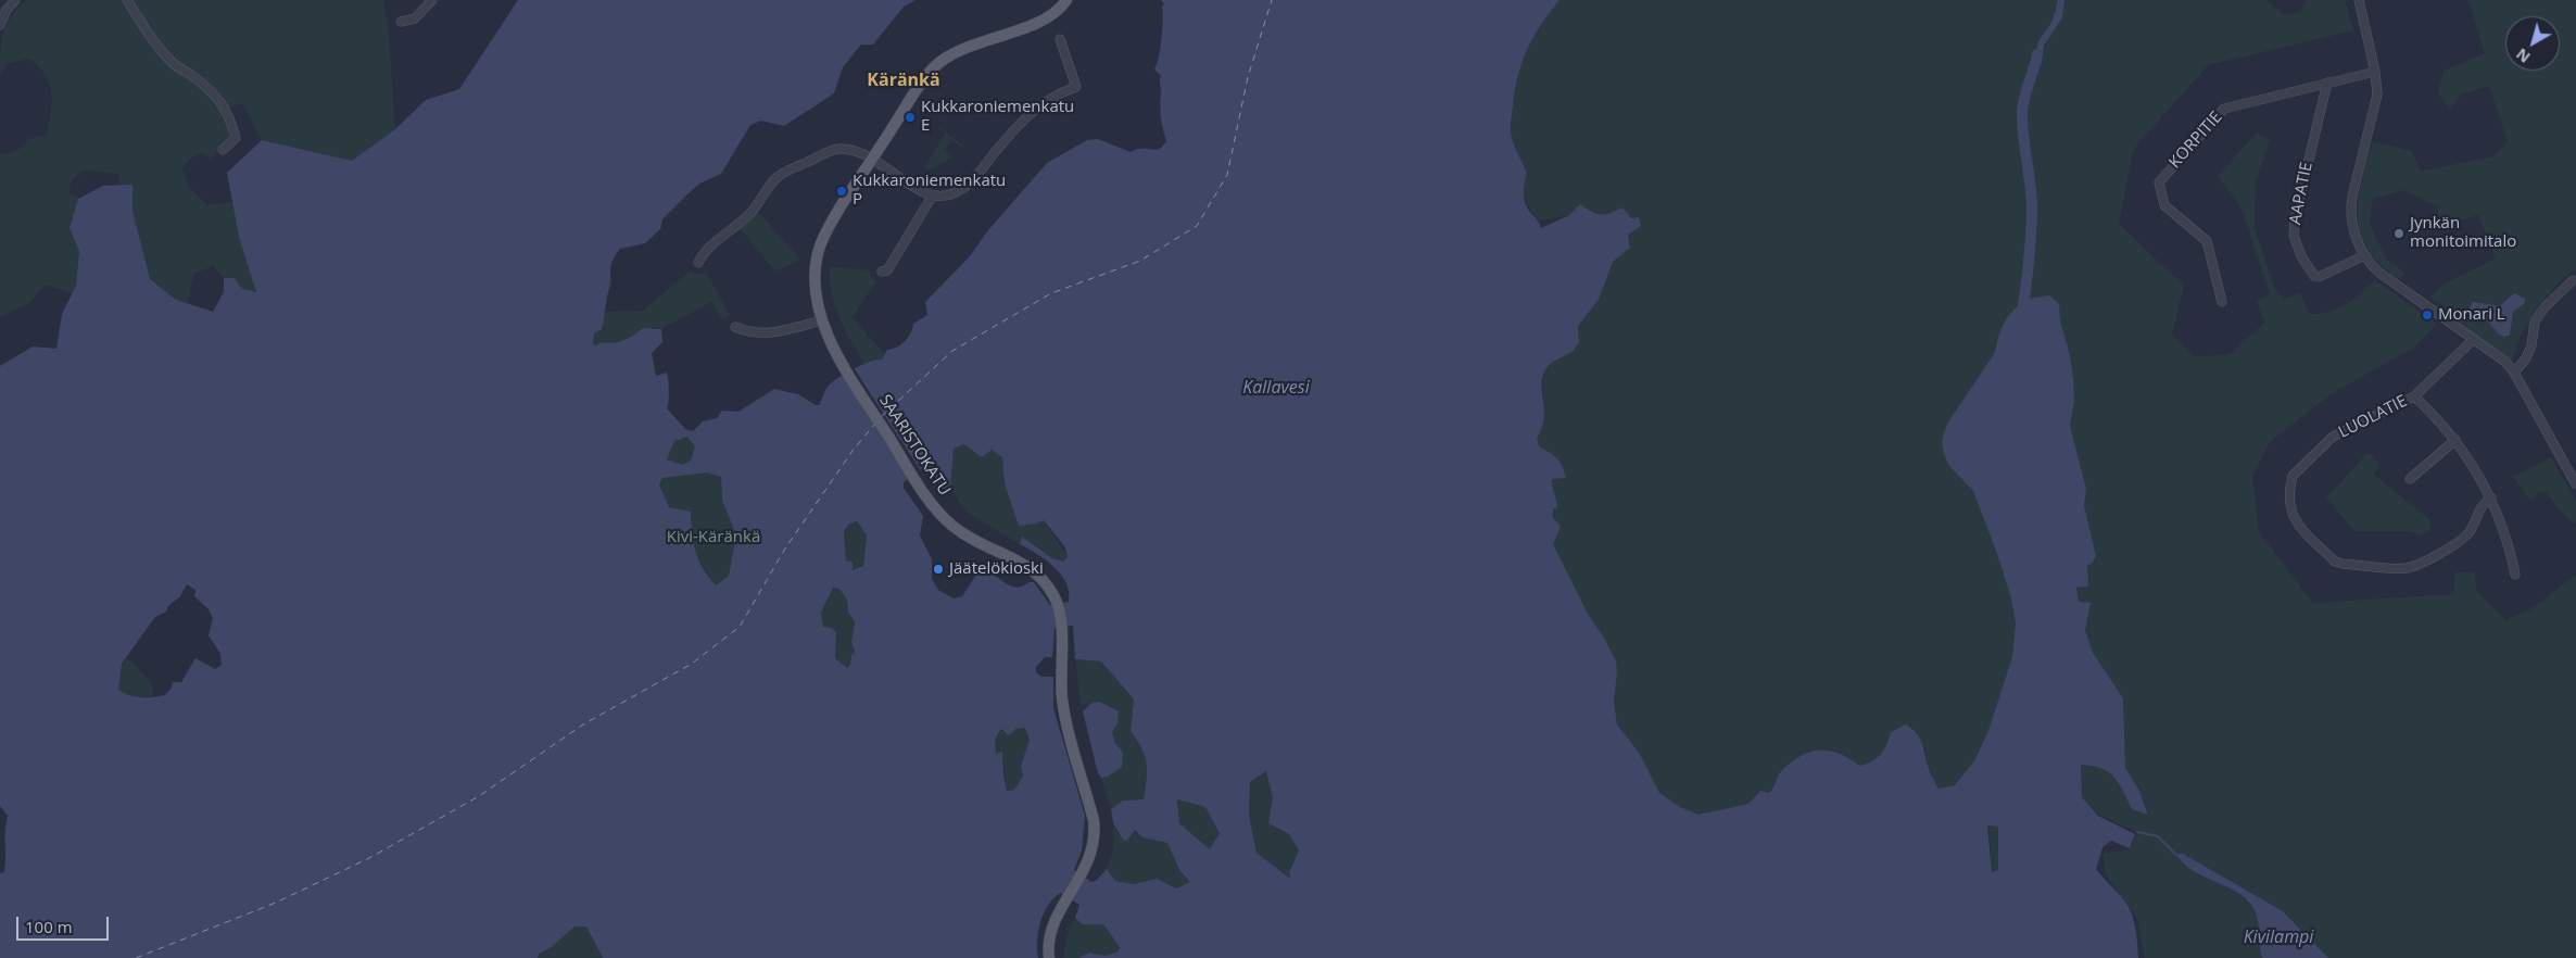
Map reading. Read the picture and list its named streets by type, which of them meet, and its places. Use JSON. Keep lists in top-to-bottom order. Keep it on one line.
{"streets":{"main road":["SAARISTOKATU"],"street":["KORPITIE","AAPATIE","LUOLATIE"]},"crossings":[["KORPITIE","AAPATIE"]],"districts":["Käränkä"],"water":["Kallavesi","Kivilampi"],"parks":["Kivi-Käränkä"],"places":["Kukkaroniemenkatu E","Kukkaroniemenkatu P","Jynkän monitoimitalo","Monari L","Jäätelökioski"],"scale_bar":"100 m","north":"bottom left"}
